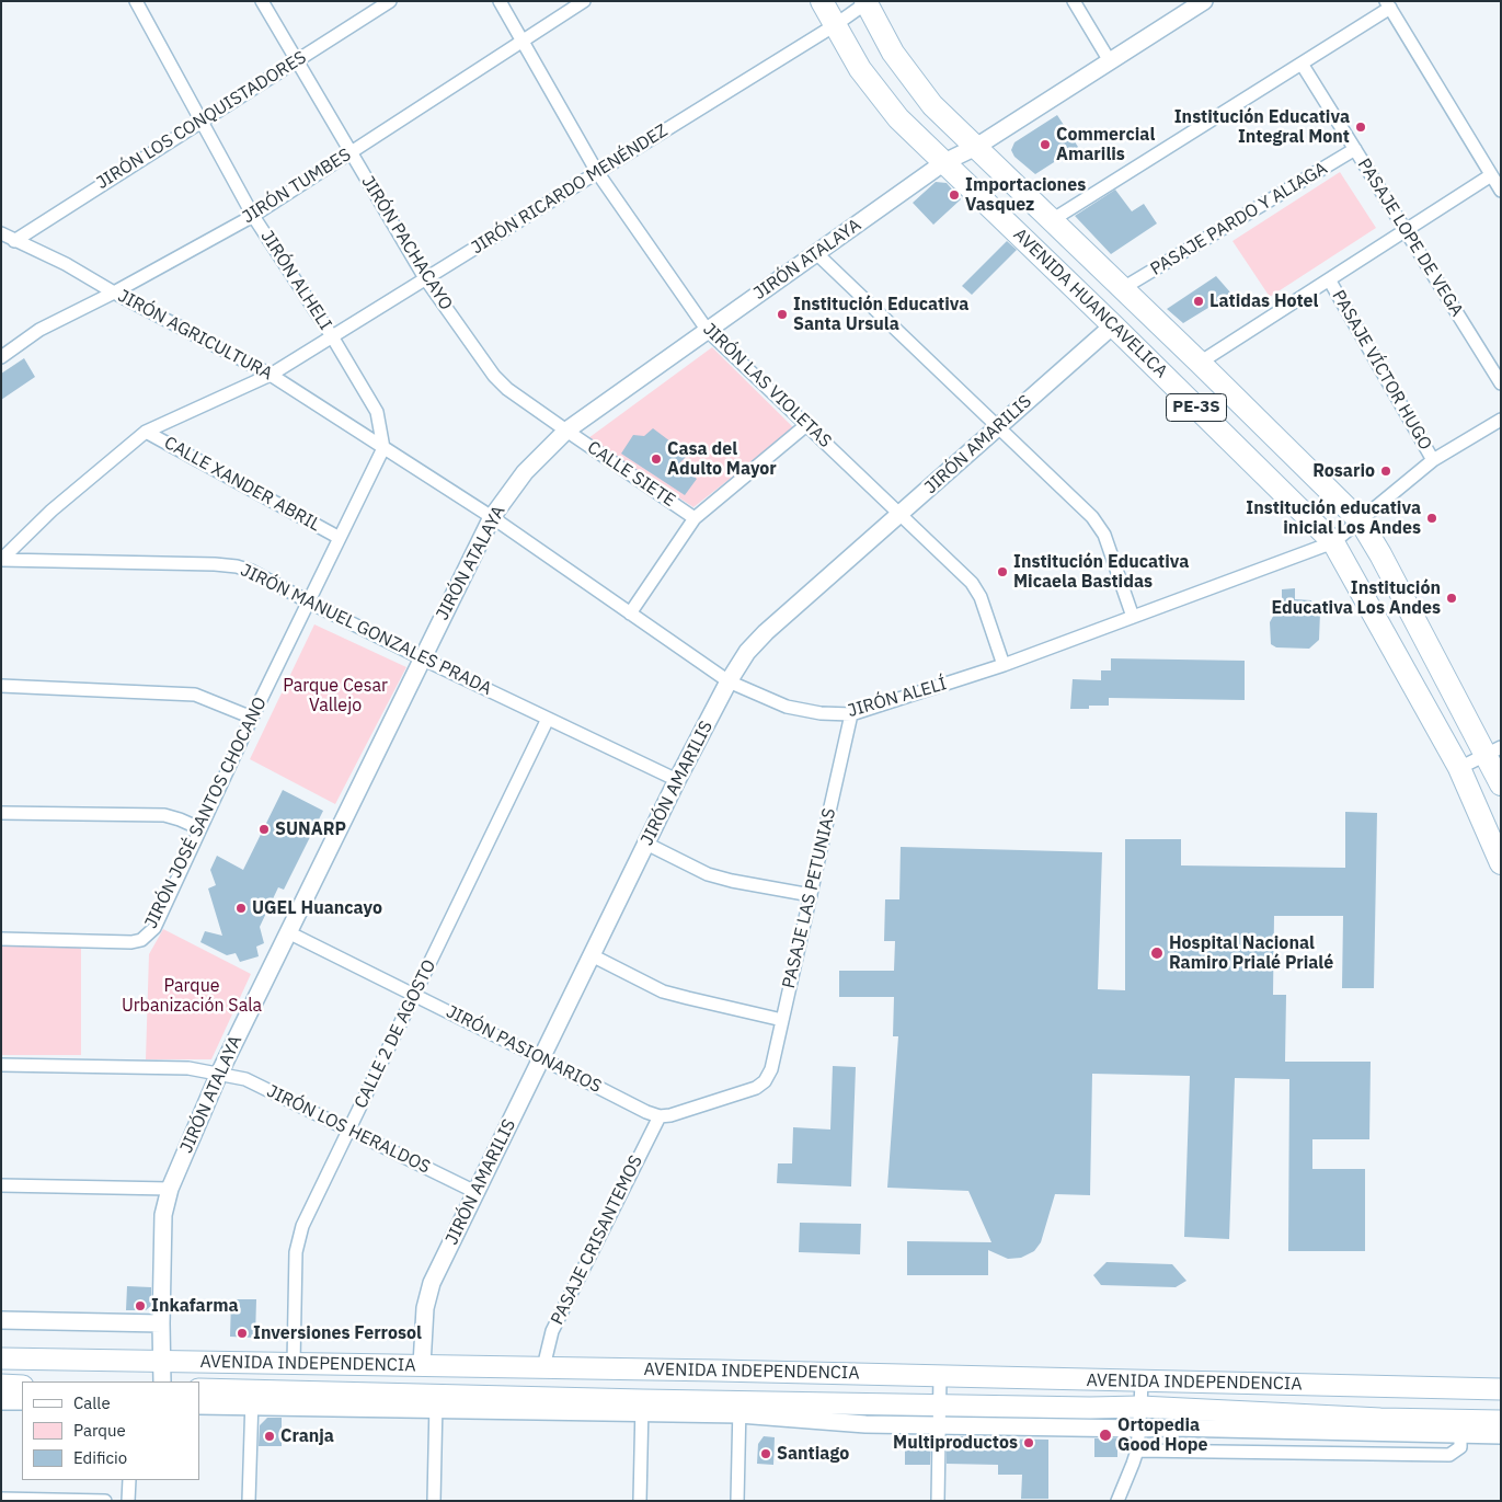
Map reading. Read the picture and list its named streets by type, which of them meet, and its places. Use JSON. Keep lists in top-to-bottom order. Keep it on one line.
{"streets":{"highway":["AVENIDA HUANCAVELICA","PE-3S"],"main road":["AVENIDA INDEPENDENCIA"],"street":["JIRÓN LOS CONQUISTADORES","JIRÓN TUMBES","JIRÓN RICARDO MENÉNDEZ","PASAJE PARDO Y ALIAGA","PASAJE LOPE DE VEGA","JIRÓN PACHACAYO","JIRÓN ATALAYA","JIRÓN ALHELI","JIRÓN AGRICULTURA","PASAJE VÍCTOR HUGO","JIRÓN LAS VIOLETAS","JIRÓN AMARILIS","CALLE SIETE","CALLE XANDER ABRIL","JIRÓN MANUEL GONZALES PRADA","JIRÓN ALELÍ","JIRÓN JOSÉ SANTOS CHOCANO","PASAJE LAS PETUNIAS","CALLE 2 DE AGOSTO","JIRÓN PASIONARIOS","JIRÓN LOS HERALDOS","PASAJE CRISANTEMOS"]},"crossings":[["JIRÓN LOS CONQUISTADORES","JIRÓN PACHACAYO"],["JIRÓN LOS CONQUISTADORES","JIRÓN ALHELI"],["JIRÓN LOS CONQUISTADORES","JIRÓN AGRICULTURA"],["JIRÓN TUMBES","JIRÓN PACHACAYO"],["JIRÓN TUMBES","JIRÓN ALHELI"],["JIRÓN TUMBES","JIRÓN AGRICULTURA"],["JIRÓN TUMBES","JIRÓN LAS VIOLETAS"],["JIRÓN RICARDO MENÉNDEZ","JIRÓN PACHACAYO"],["JIRÓN RICARDO MENÉNDEZ","JIRÓN ALHELI"],["JIRÓN RICARDO MENÉNDEZ","AVENIDA HUANCAVELICA"],["JIRÓN RICARDO MENÉNDEZ","JIRÓN AGRICULTURA"],["JIRÓN RICARDO MENÉNDEZ","JIRÓN LAS VIOLETAS"],["JIRÓN RICARDO MENÉNDEZ","CALLE XANDER ABRIL"],["JIRÓN RICARDO MENÉNDEZ","JIRÓN MANUEL GONZALES PRADA"],["PASAJE PARDO Y ALIAGA","PASAJE LOPE DE VEGA"],["PASAJE PARDO Y ALIAGA","AVENIDA HUANCAVELICA"],["JIRÓN PACHACAYO","JIRÓN ATALAYA"],["JIRÓN PACHACAYO","CALLE SIETE"],["JIRÓN ATALAYA","AVENIDA HUANCAVELICA"],["JIRÓN ATALAYA","JIRÓN LAS VIOLETAS"],["JIRÓN ATALAYA","CALLE SIETE"],["JIRÓN ATALAYA","JIRÓN MANUEL GONZALES PRADA"],["JIRÓN ATALAYA","JIRÓN ALELÍ"],["JIRÓN ATALAYA","JIRÓN PASIONARIOS"],["JIRÓN ATALAYA","JIRÓN LOS HERALDOS"],["JIRÓN ATALAYA","AVENIDA INDEPENDENCIA"],["JIRÓN ALHELI","JIRÓN AGRICULTURA"],["JIRÓN ALHELI","JIRÓN ALELÍ"],["JIRÓN ALHELI","JIRÓN JOSÉ SANTOS CHOCANO"],["AVENIDA HUANCAVELICA","JIRÓN AMARILIS"],["AVENIDA HUANCAVELICA","JIRÓN ALELÍ"],["JIRÓN AGRICULTURA","JIRÓN ALELÍ"],["JIRÓN AGRICULTURA","JIRÓN JOSÉ SANTOS CHOCANO"],["PASAJE VÍCTOR HUGO","JIRÓN ALELÍ"],["JIRÓN LAS VIOLETAS","JIRÓN AMARILIS"],["JIRÓN LAS VIOLETAS","JIRÓN ALELÍ"],["JIRÓN AMARILIS","JIRÓN MANUEL GONZALES PRADA"],["JIRÓN AMARILIS","JIRÓN ALELÍ"],["JIRÓN AMARILIS","JIRÓN PASIONARIOS"],["JIRÓN AMARILIS","JIRÓN LOS HERALDOS"],["JIRÓN AMARILIS","AVENIDA INDEPENDENCIA"],["CALLE XANDER ABRIL","JIRÓN JOSÉ SANTOS CHOCANO"],["JIRÓN MANUEL GONZALES PRADA","JIRÓN JOSÉ SANTOS CHOCANO"],["JIRÓN MANUEL GONZALES PRADA","CALLE 2 DE AGOSTO"],["JIRÓN ALELÍ","JIRÓN JOSÉ SANTOS CHOCANO"],["JIRÓN ALELÍ","PASAJE LAS PETUNIAS"],["PASAJE LAS PETUNIAS","JIRÓN PASIONARIOS"],["PASAJE LAS PETUNIAS","PASAJE CRISANTEMOS"],["CALLE 2 DE AGOSTO","JIRÓN PASIONARIOS"],["CALLE 2 DE AGOSTO","JIRÓN LOS HERALDOS"],["CALLE 2 DE AGOSTO","AVENIDA INDEPENDENCIA"],["JIRÓN PASIONARIOS","PASAJE CRISANTEMOS"],["PASAJE CRISANTEMOS","AVENIDA INDEPENDENCIA"]],"parks":["Parque Cesar Vallejo","Parque Urbanización Sala"],"places":["Institución Educativa Integral Mont","Commercial Amarilis","Importaciones Vasquez","Latidas Hotel","Institución Educativa Santa Ursula","Casa del Adulto Mayor","Rosario","Institución educativa inicial Los Andes","Institución Educativa Micaela Bastidas","Institución Educativa Los Andes","SUNARP","UGEL Huancayo","Hospital Nacional Ramiro Prialé Prialé","Inkafarma","Inversiones Ferrosol","Ortopedia Good Hope","Cranja","Multiproductos","Santiago"],"legend":["Calle","Parque","Edificio"]}
